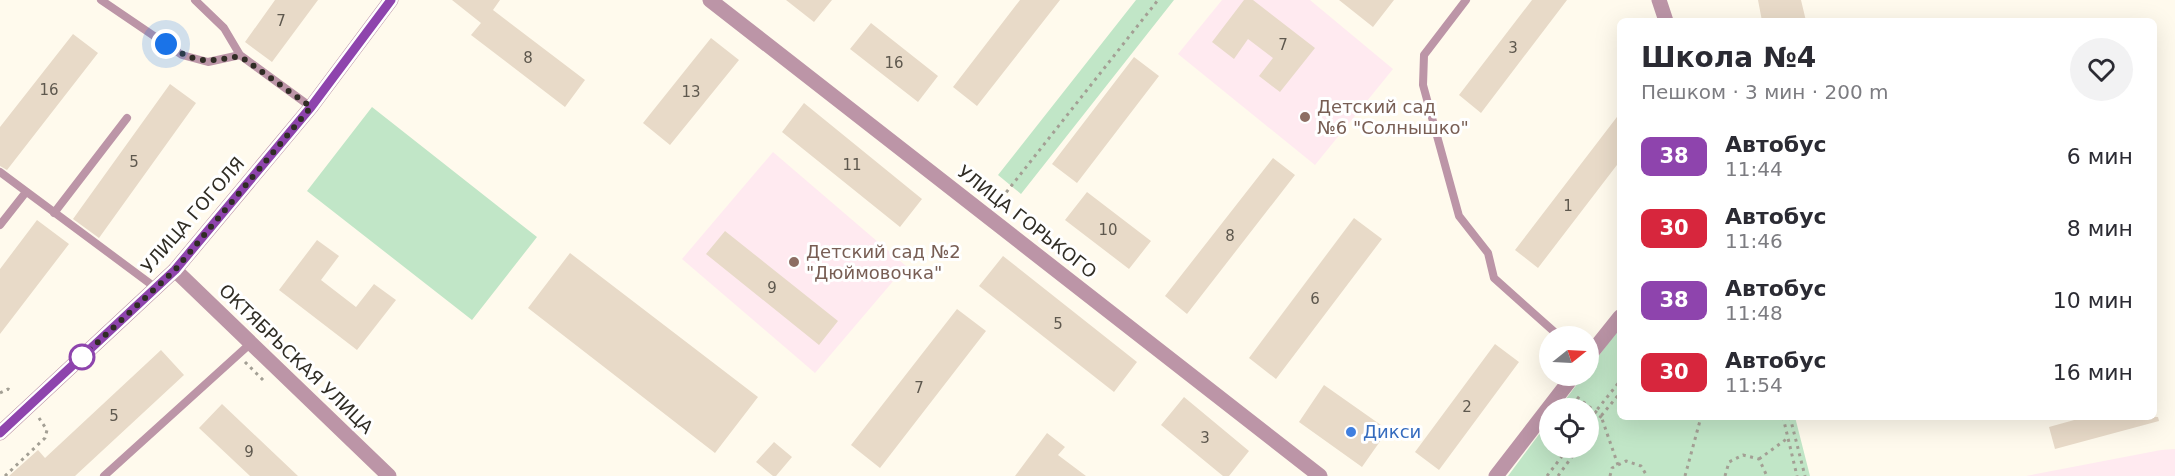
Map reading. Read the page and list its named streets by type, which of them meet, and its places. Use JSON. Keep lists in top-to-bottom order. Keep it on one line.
{"streets":{"street":["УЛИЦА ГОГОЛЯ","УЛИЦА ГОРЬКОГО","ОКТЯБРЬСКАЯ УЛИЦА"]},"crossings":[["УЛИЦА ГОГОЛЯ","ОКТЯБРЬСКАЯ УЛИЦА"]],"places":["Детский сад №6 \"Солнышко\"","Детский сад №2 \"Дюймовочка\"","Дикси"],"lines":["bus line 38"],"house_numbers":["7","7","3","8","16","16","13","5","11","1","10","8","9","6","5","7","2","5","3","9"],"north":"right","page":{"heading":["Школа №4","Пешком · 3 мин · 200 m"],"list":[{"mark":"38","name":"Автобус","note":"11:44","value":"6 мин"},{"mark":"30","name":"Автобус","note":"11:46","value":"8 мин"},{"mark":"38","name":"Автобус","note":"11:48","value":"10 мин"},{"mark":"30","name":"Автобус","note":"11:54","value":"16 мин"}]}}
